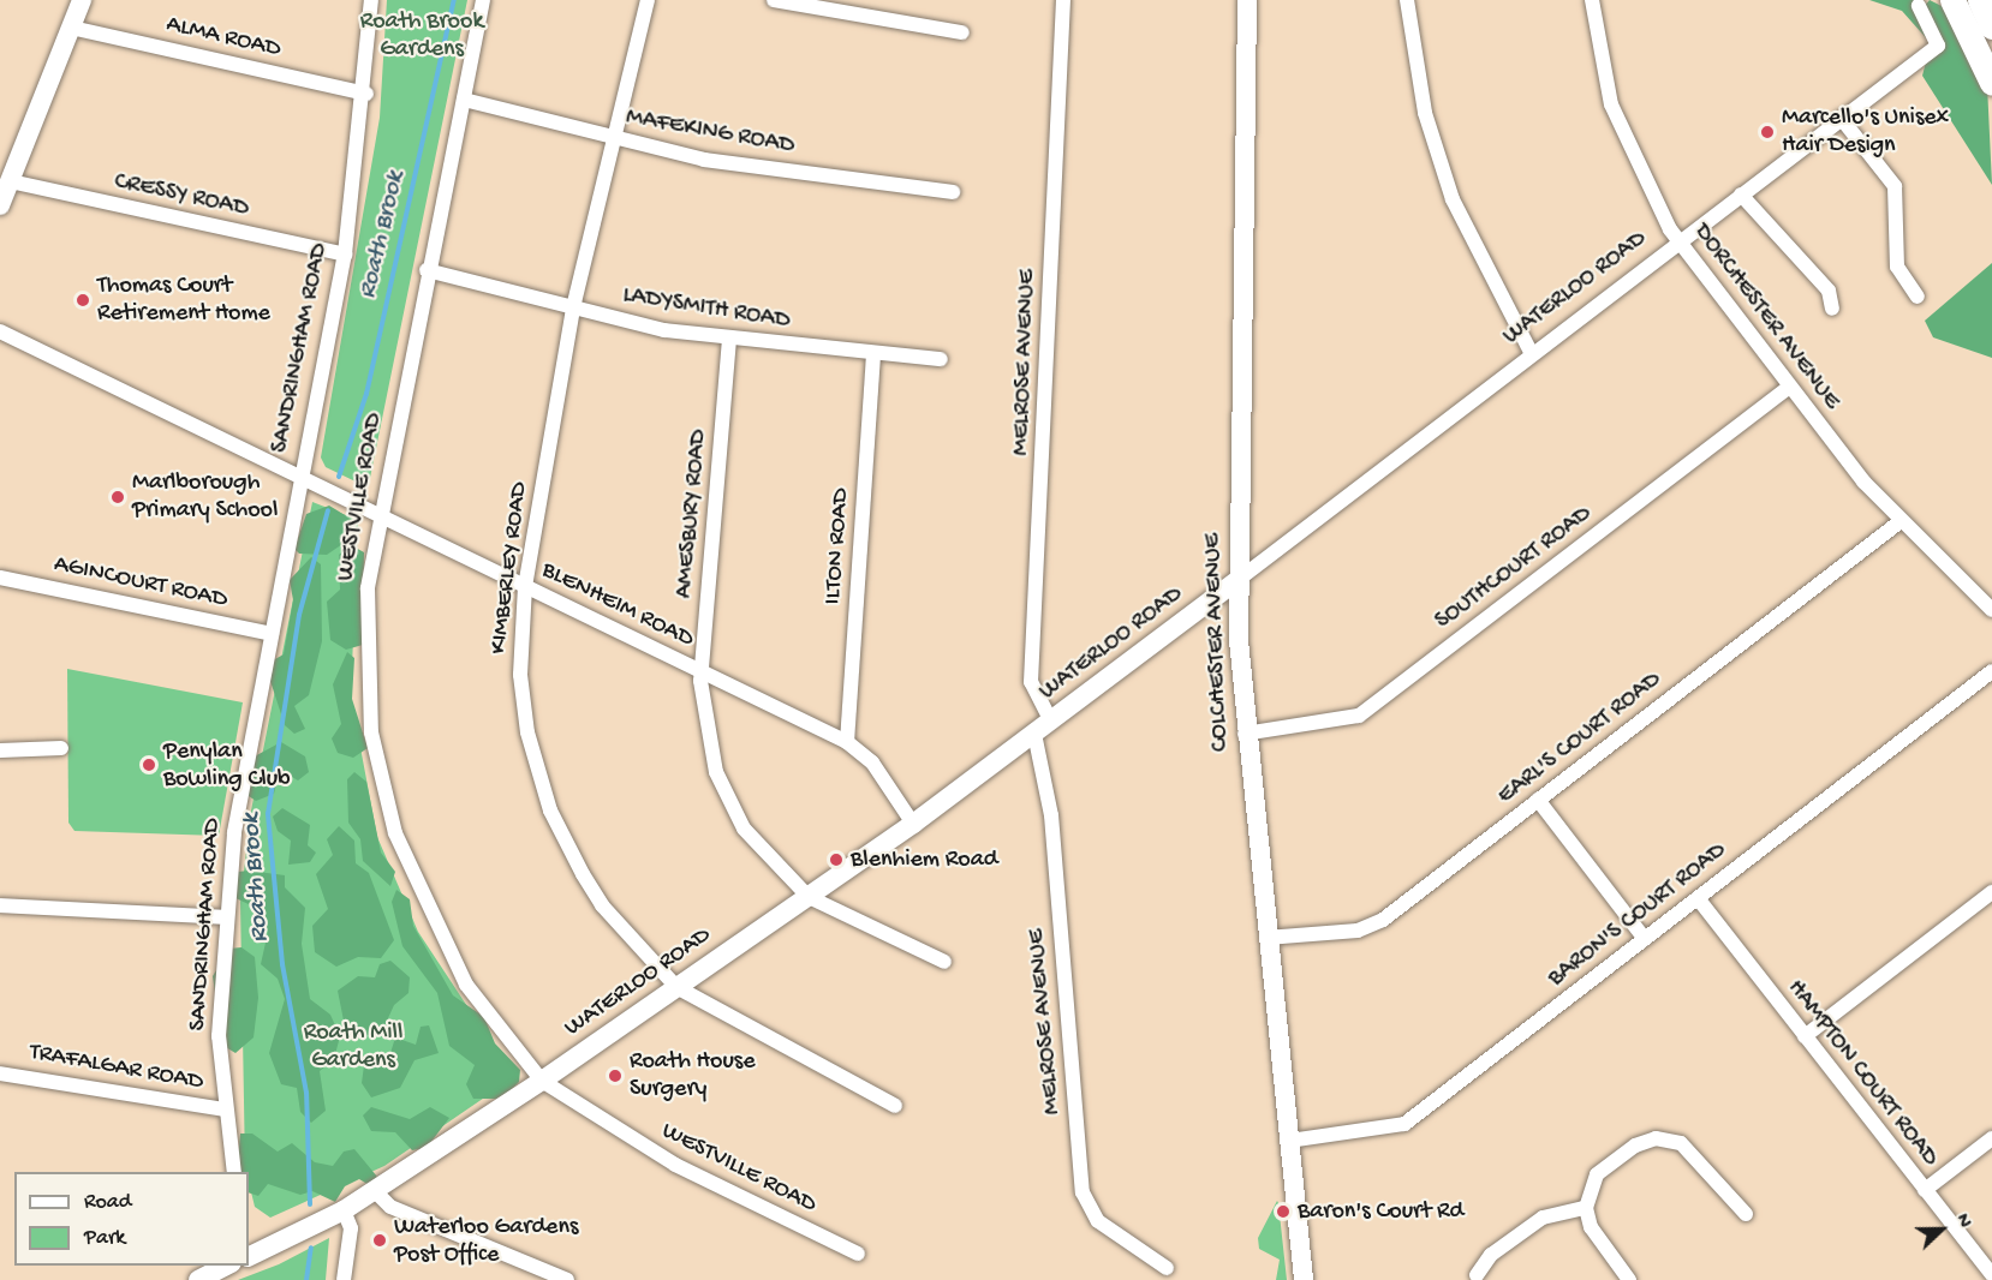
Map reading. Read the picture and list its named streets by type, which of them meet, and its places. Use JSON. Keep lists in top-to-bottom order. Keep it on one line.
{"streets":{"street":["ALMA ROAD","MAFEKING ROAD","CRESSY ROAD","WATERLOO ROAD","LADYSMITH ROAD","DORCHESTER AVENUE","SANDRINGHAM ROAD","MELROSE AVENUE","WESTVILLE ROAD","AMESBURY ROAD","ILTON ROAD","KIMBERLEY ROAD","SOUTHCOURT ROAD","AGINCOURT ROAD","BLENHEIM ROAD","COLCHESTER AVENUE","EARL'S COURT ROAD","BARON'S COURT ROAD","TRAFALGAR ROAD","HAMPTON COURT ROAD"]},"crossings":[["ALMA ROAD","SANDRINGHAM ROAD"],["MAFEKING ROAD","WESTVILLE ROAD"],["MAFEKING ROAD","KIMBERLEY ROAD"],["CRESSY ROAD","SANDRINGHAM ROAD"],["WATERLOO ROAD","DORCHESTER AVENUE"],["WATERLOO ROAD","MELROSE AVENUE"],["WATERLOO ROAD","WESTVILLE ROAD"],["WATERLOO ROAD","AMESBURY ROAD"],["WATERLOO ROAD","KIMBERLEY ROAD"],["WATERLOO ROAD","BLENHEIM ROAD"],["WATERLOO ROAD","COLCHESTER AVENUE"],["LADYSMITH ROAD","WESTVILLE ROAD"],["LADYSMITH ROAD","AMESBURY ROAD"],["LADYSMITH ROAD","ILTON ROAD"],["LADYSMITH ROAD","KIMBERLEY ROAD"],["DORCHESTER AVENUE","SOUTHCOURT ROAD"],["DORCHESTER AVENUE","EARL'S COURT ROAD"],["SANDRINGHAM ROAD","AGINCOURT ROAD"],["SANDRINGHAM ROAD","BLENHEIM ROAD"],["SANDRINGHAM ROAD","TRAFALGAR ROAD"],["WESTVILLE ROAD","BLENHEIM ROAD"],["AMESBURY ROAD","BLENHEIM ROAD"],["ILTON ROAD","BLENHEIM ROAD"],["KIMBERLEY ROAD","BLENHEIM ROAD"],["SOUTHCOURT ROAD","COLCHESTER AVENUE"],["COLCHESTER AVENUE","EARL'S COURT ROAD"],["COLCHESTER AVENUE","BARON'S COURT ROAD"],["BARON'S COURT ROAD","HAMPTON COURT ROAD"]],"water":["Roath Brook"],"parks":["Roath Brook Gardens","Roath Mill Gardens"],"places":["Marcello's Unisex Hair Design","Thomas Court Retirement Home","Marlborough Primary School","Penylan Bowling Club","Blenhiem Road","Roath House Surgery","Baron's Court Rd","Waterloo Gardens Post Office"],"legend":["Road","Park"],"north":"right"}
